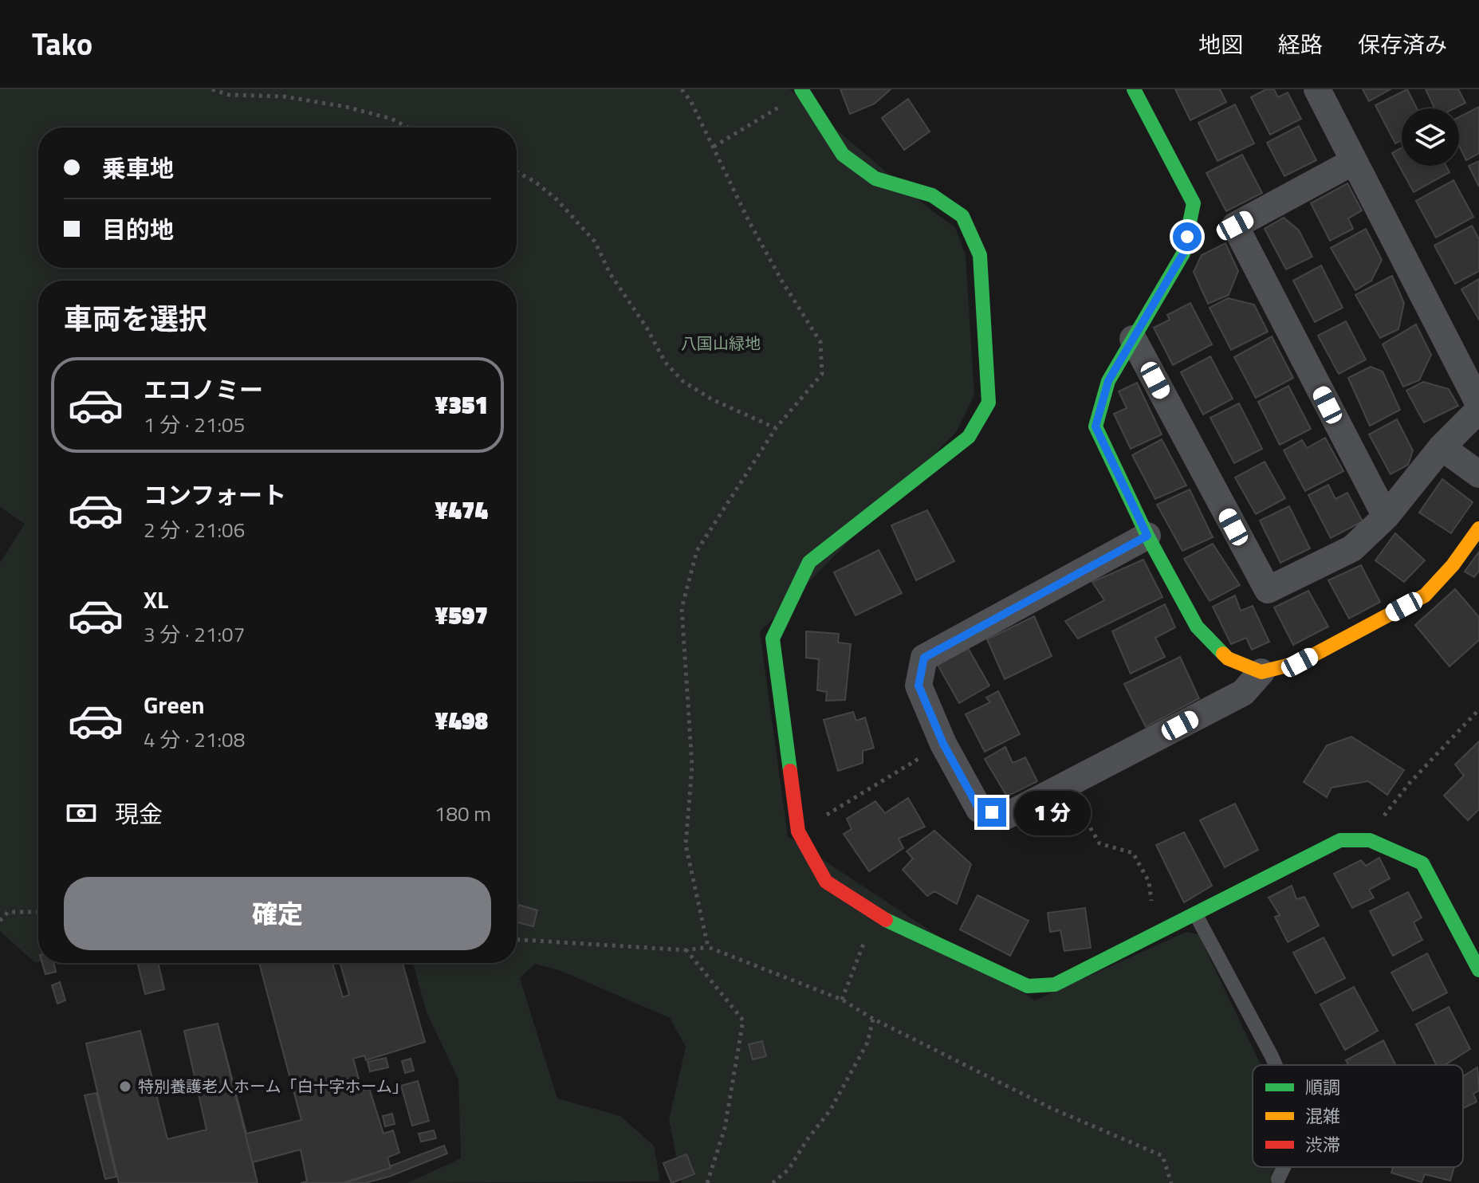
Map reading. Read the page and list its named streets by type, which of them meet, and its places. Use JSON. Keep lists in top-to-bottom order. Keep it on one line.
{"parks":["八国山緑地"],"places":["特別養護老人ホーム「白十字ホーム」"],"legend":["順調","混雑","渋滞"],"page":{"header":"Tako","nav":["地図","経路","保存済み"],"banner":["乗車地","目的地"],"heading":"車両を選択","list":[{"name":"エコノミー","note":"1 分 · 21:05","value":"¥351"},{"name":"コンフォート","note":"2 分 · 21:06","value":"¥474"},{"name":"XL","note":"3 分 · 21:07","value":"¥597"},{"name":"Green","note":"4 分 · 21:08","value":"¥498"}],"pay":["現金","180 m"],"bubble":"1 分","buttons":"確定"}}
